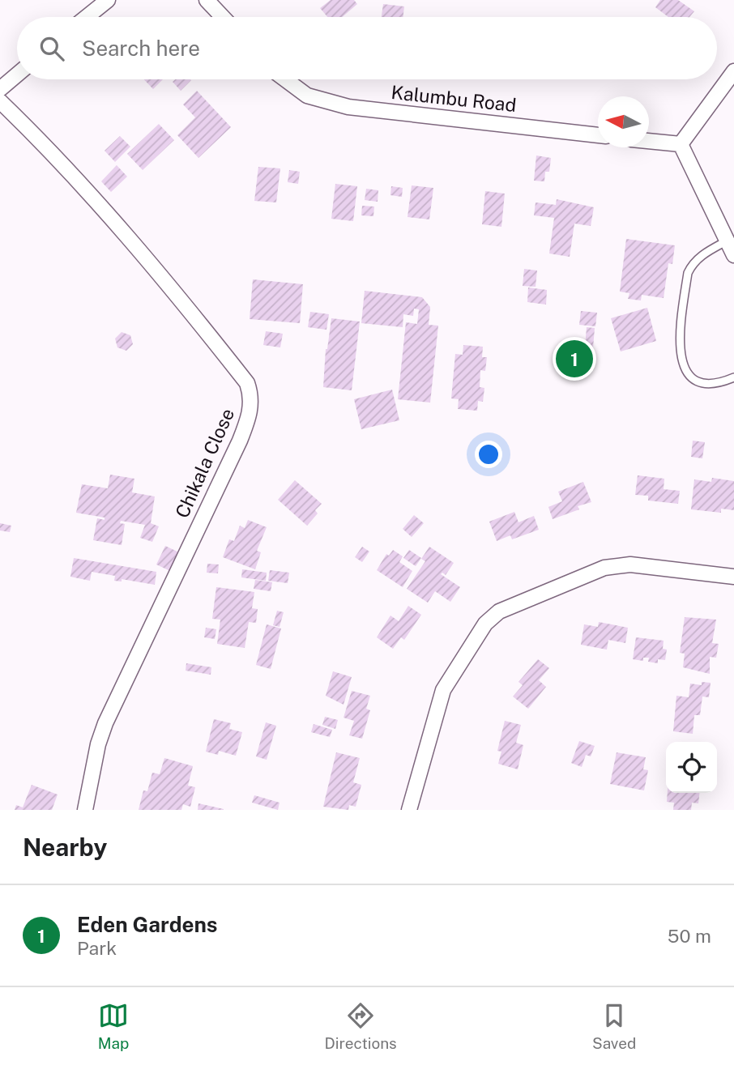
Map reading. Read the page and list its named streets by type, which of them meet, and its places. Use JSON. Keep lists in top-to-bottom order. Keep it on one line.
{"streets":{"street":["Kalumbu Road","Chikala Close"]},"north":"left","page":{"search":"Search here","pins":"1","heading":"Nearby","list":[{"mark":"1","name":"Eden Gardens","note":"Park","value":"50 m"}],"nav":["Map","Directions","Saved"]}}
